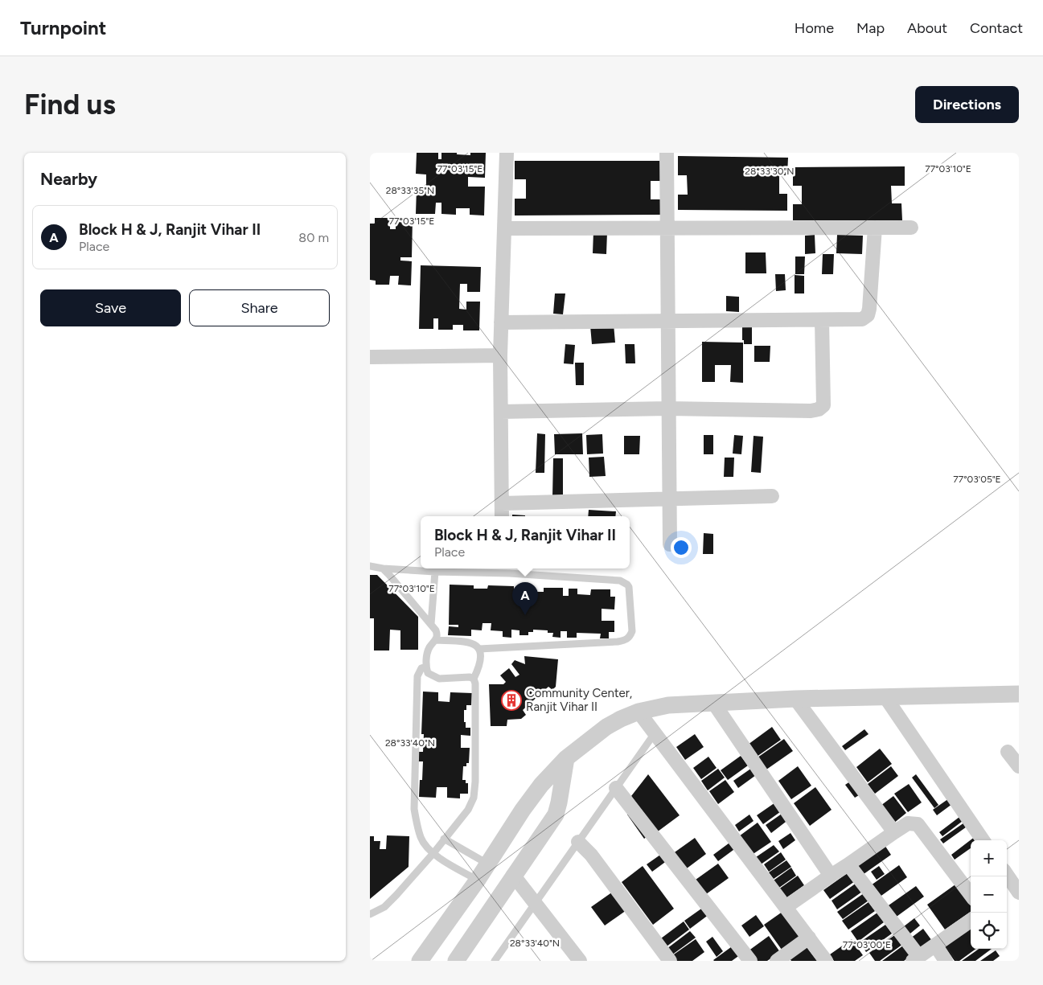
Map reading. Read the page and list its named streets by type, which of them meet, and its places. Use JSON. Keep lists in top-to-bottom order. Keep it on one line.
{"places":{"building":["Community Center, Ranjit Vihar II"]},"page":{"header":"Turnpoint","nav":["Home","Map","About","Contact"],"buttons":["Directions",["Save","Share"]],"title":"Find us","heading":"Nearby","list":[{"mark":"A","name":"Block H & J, Ranjit Vihar II","note":"Place","value":"80 m"}],"popup":["Block H & J, Ranjit Vihar II","Place"],"pins":"A","map_buttons":["+","−"]},"coordinates":["77°03'15\"E","77°03'10\"E","28°33'30\"N","28°33'35\"N","77°03'05\"E","28°33'40\"N","77°03'00\"E"]}
